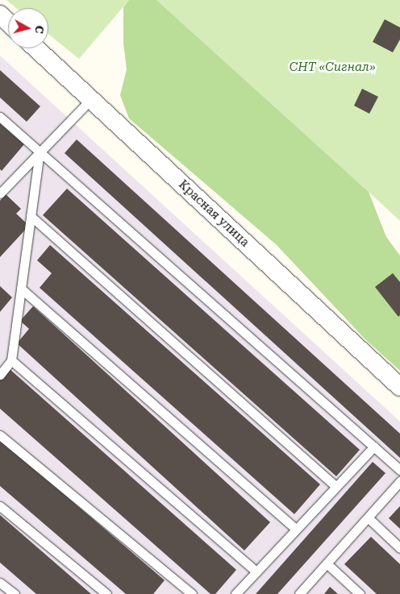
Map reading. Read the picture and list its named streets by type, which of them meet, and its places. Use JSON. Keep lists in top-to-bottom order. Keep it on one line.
{"streets":{"street":["Красная улица"]},"parks":["СНТ «Сигнал»"],"north":"right"}
